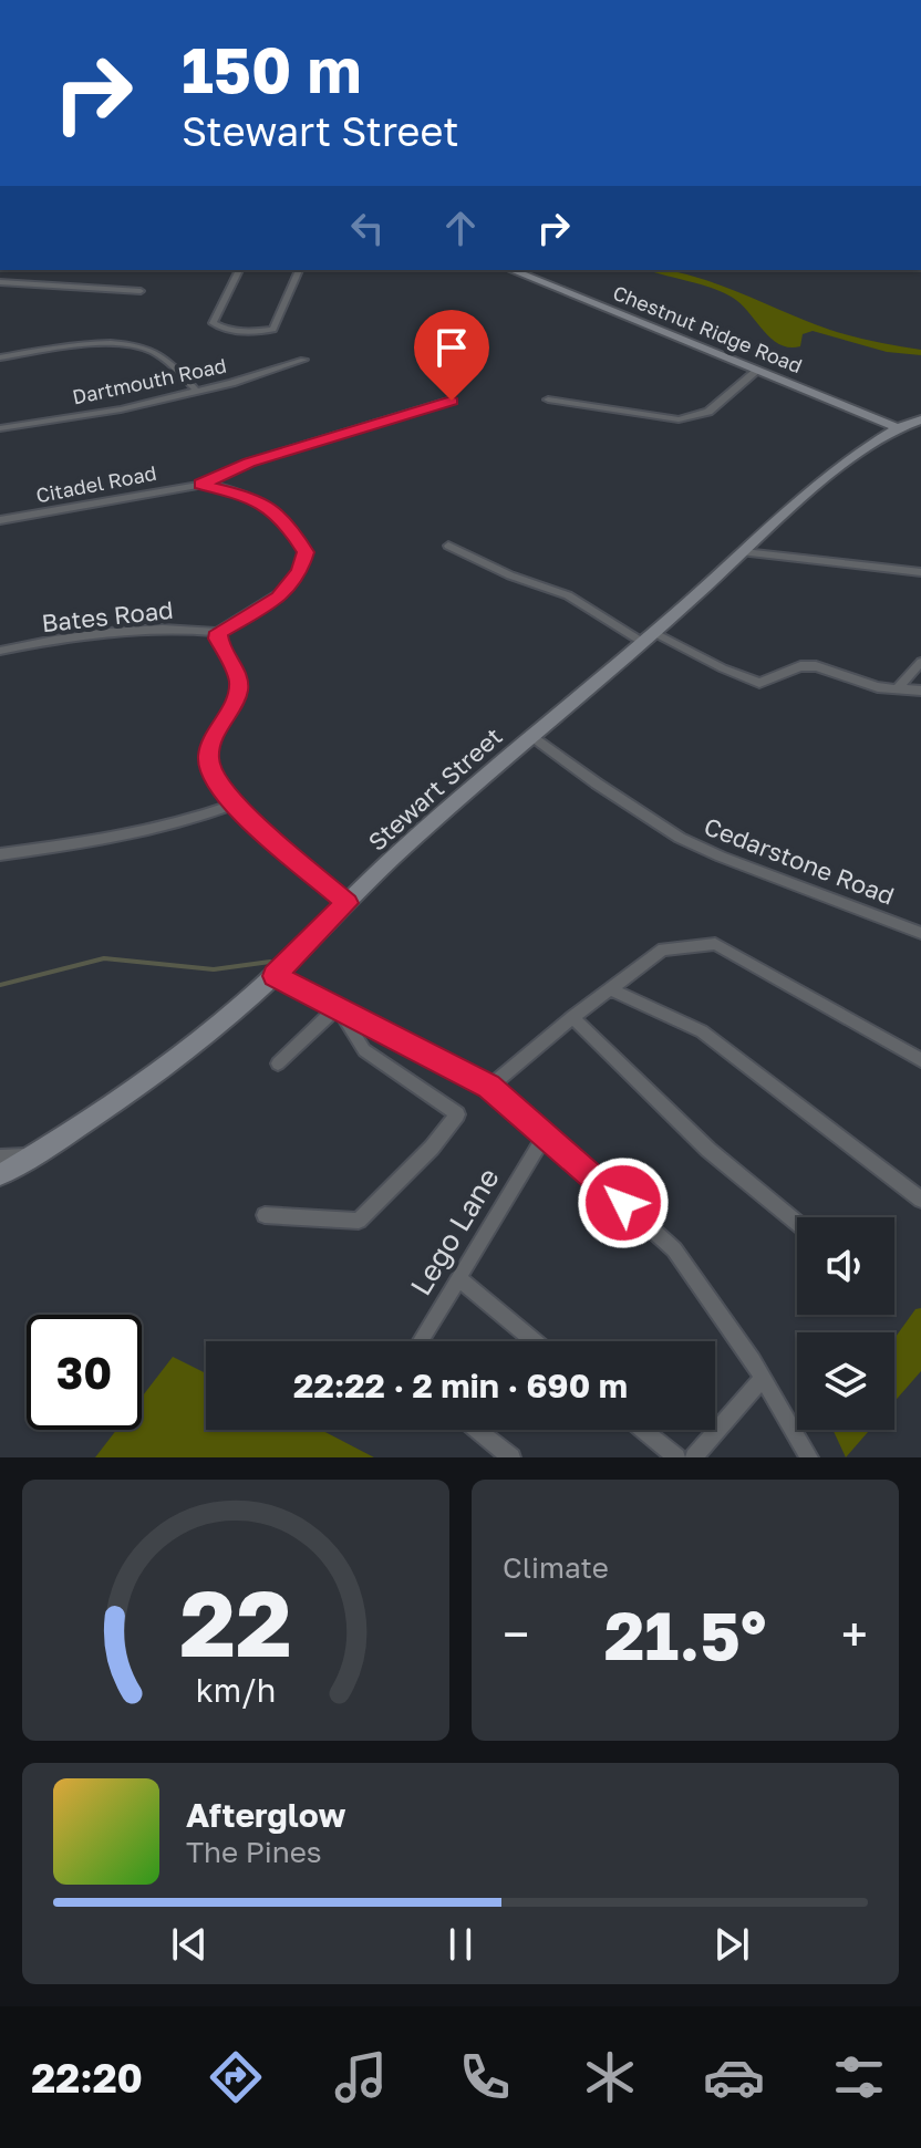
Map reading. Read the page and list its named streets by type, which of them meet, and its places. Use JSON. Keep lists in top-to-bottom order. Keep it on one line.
{"streets":{"street":["Chestnut Ridge Road","Dartmouth Road","Citadel Road","Bates Road","Stewart Street","Cedarstone Road","Lego Lane"]},"crossings":[["Chestnut Ridge Road","Stewart Street"],["Stewart Street","Cedarstone Road"]],"page":{"turn":["150 m","Stewart Street"],"limit":"30","trip":"22:22 · 2 min · 690 m","tile":"Climate","heat":["−","21.5°","+"],"song":["Afterglow","The Pines"],"tabs":"22:20","gauge":["22","km/h"]}}
